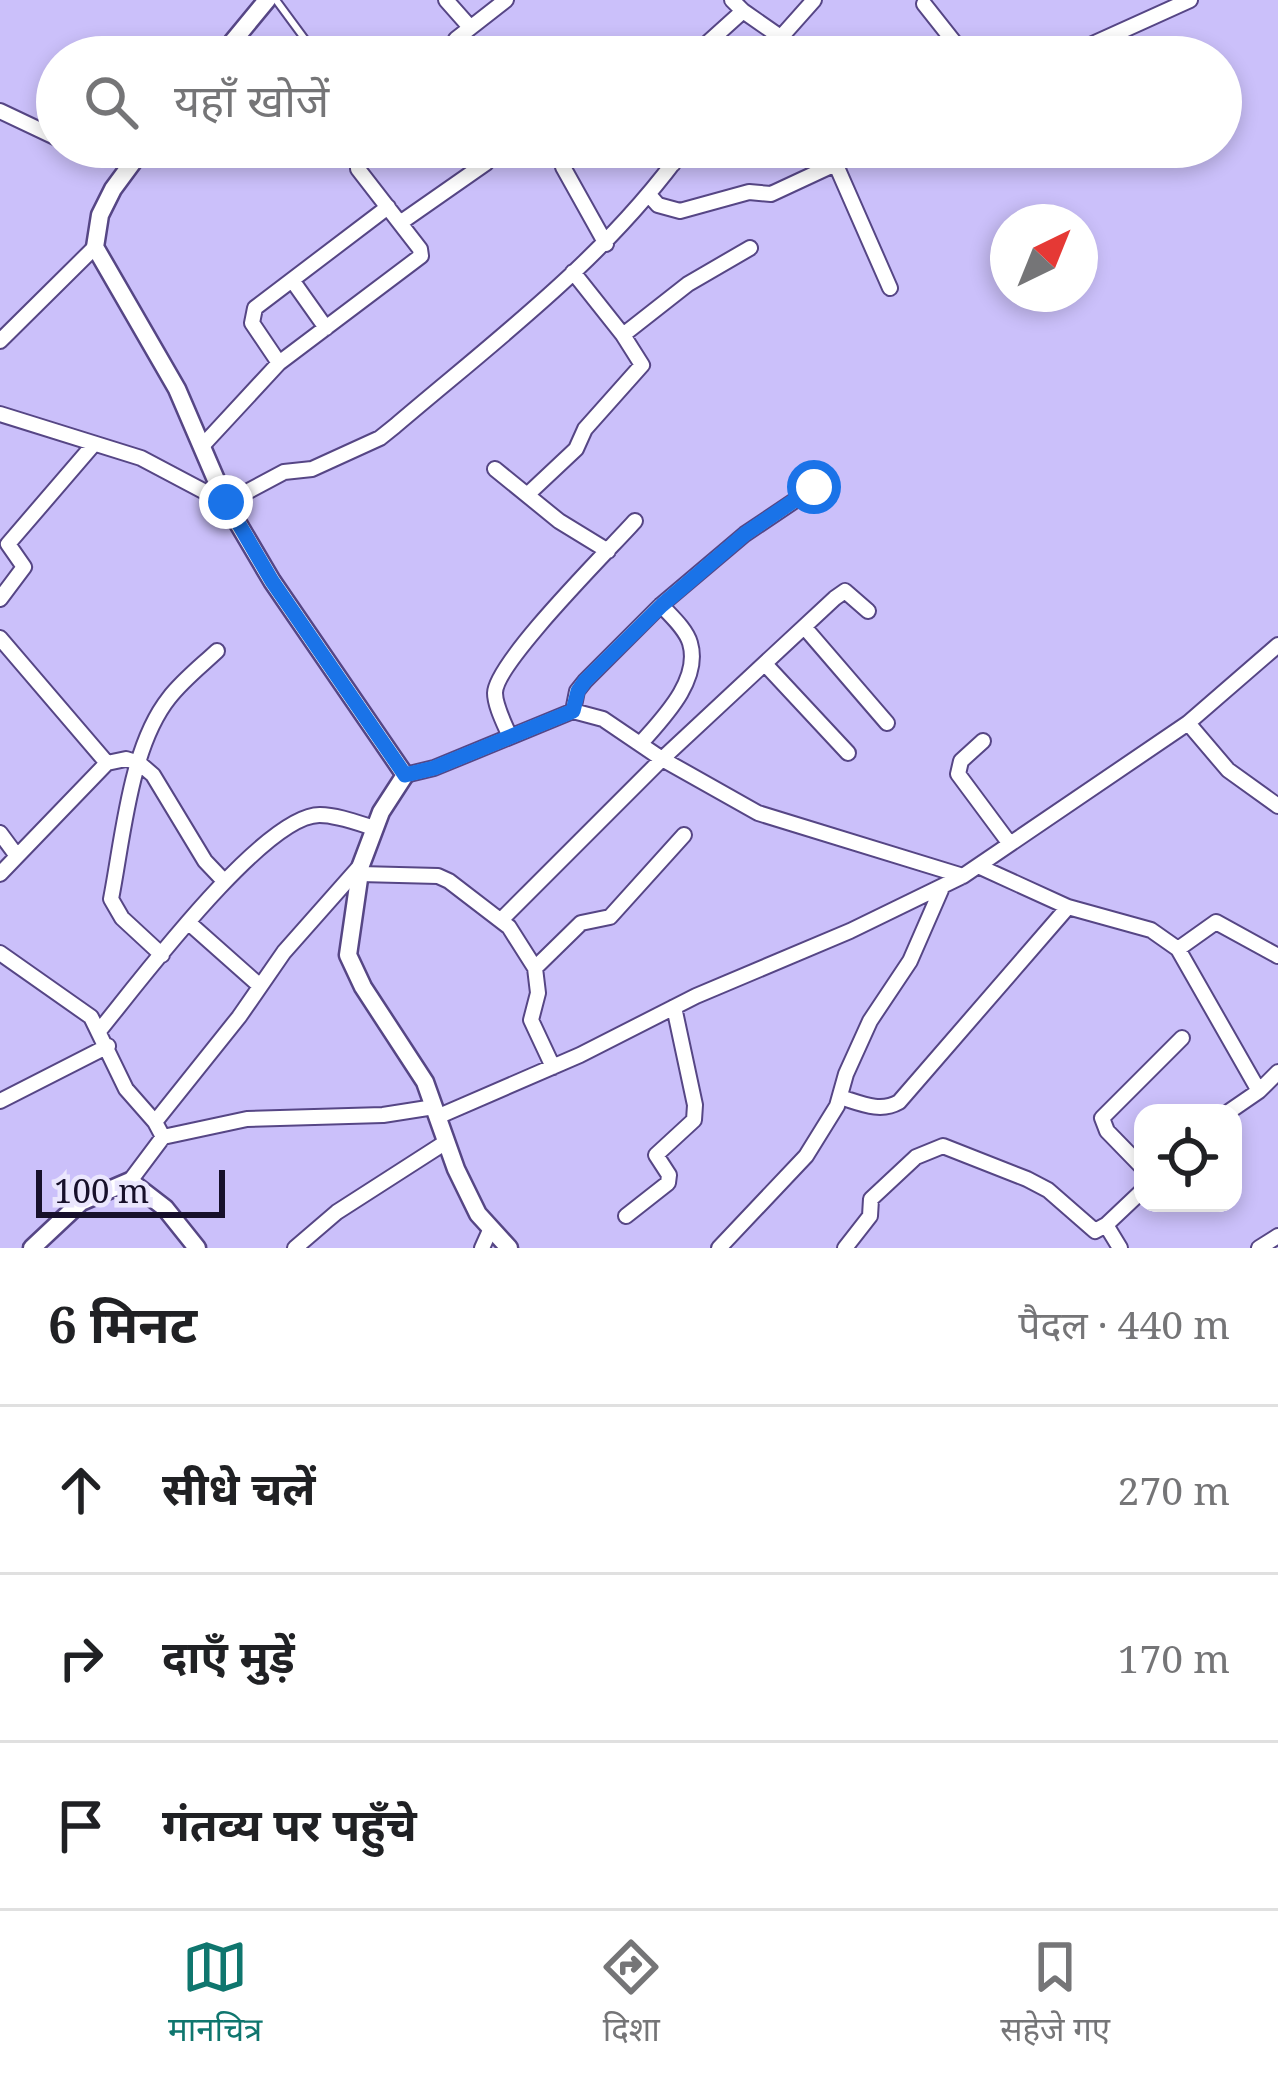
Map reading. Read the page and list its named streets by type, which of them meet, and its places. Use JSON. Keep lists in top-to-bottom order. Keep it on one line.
{"scale_bar":"100 m","north":"top right","page":{"search":"यहाँ खोजें","scale":"100 m","heading":["6 मिनट","पैदल · 440 m"],"list":[["सीधे चलें","270 m"],["दाएँ मुड़ें","170 m"],"गंतव्य पर पहुँचे"],"nav":["मानचित्र","दिशा","सहेजे गए"]}}
